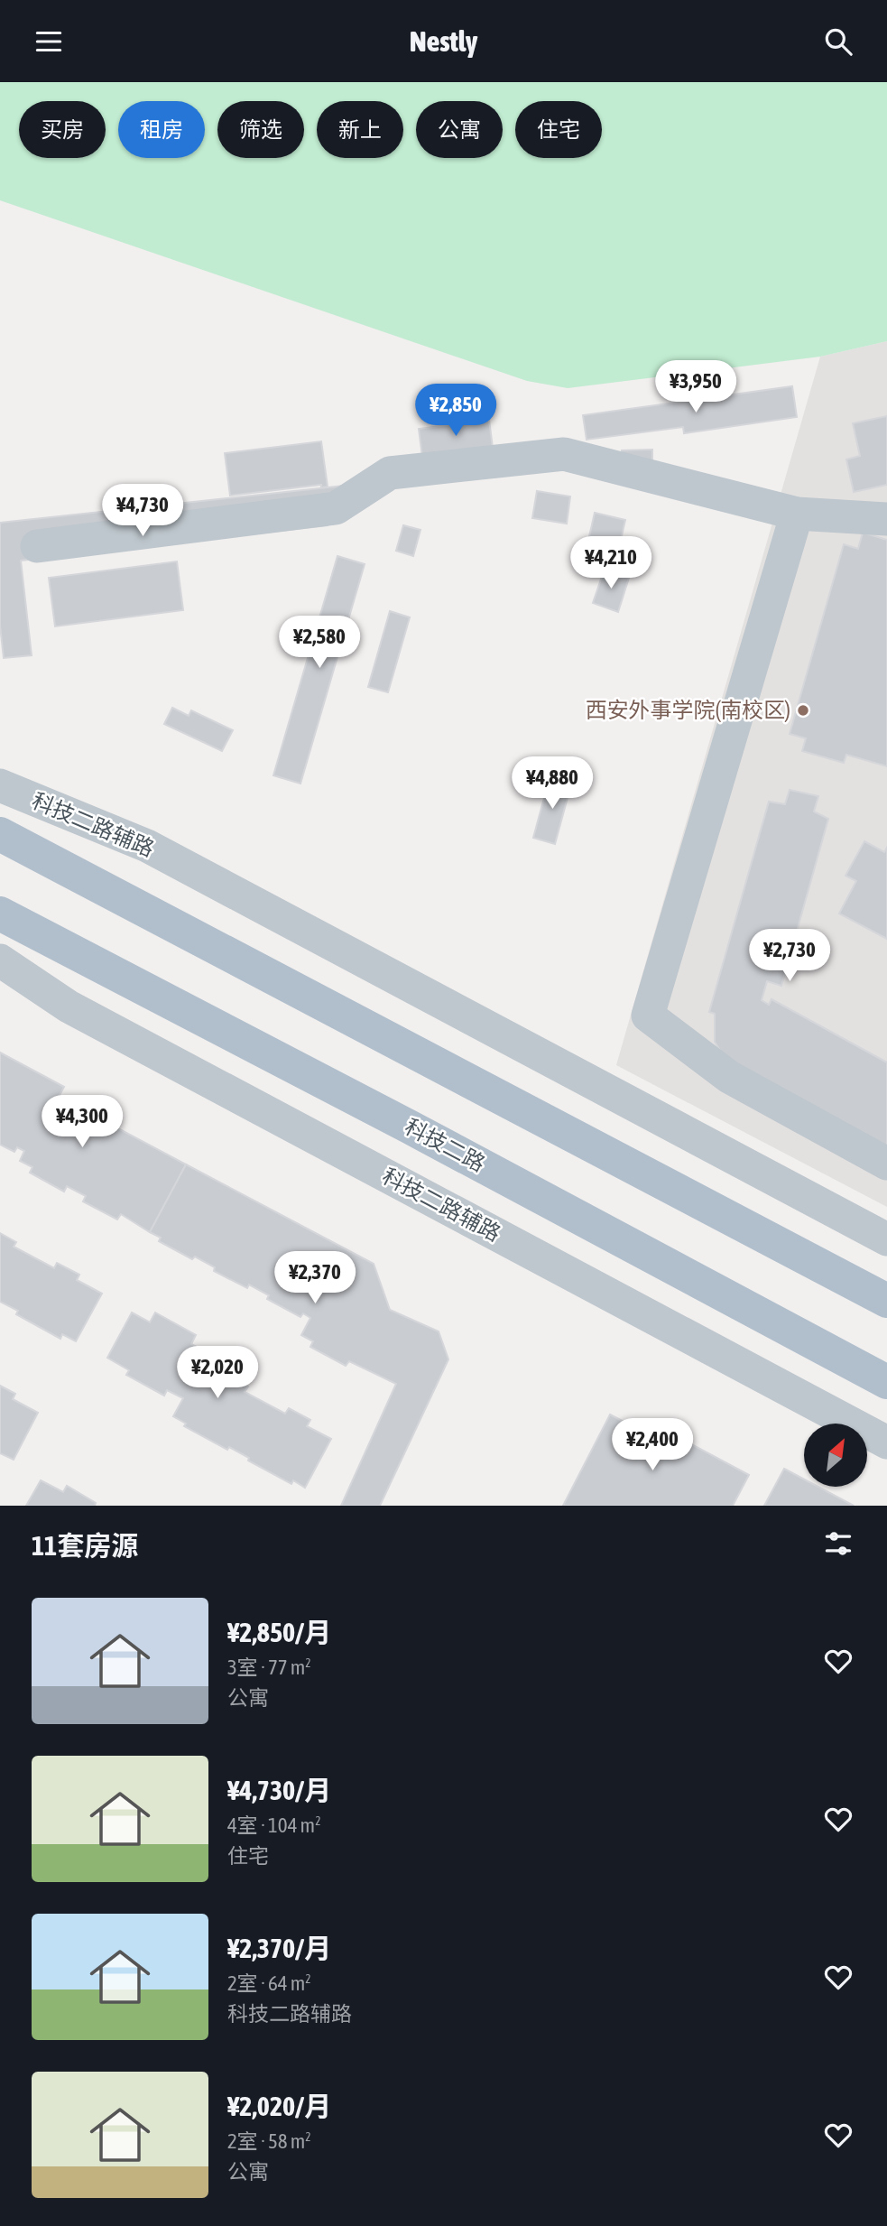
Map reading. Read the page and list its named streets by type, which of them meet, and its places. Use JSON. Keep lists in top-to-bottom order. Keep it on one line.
{"streets":{"main road":["科技二路"],"street":["科技二路辅路"]},"places":["西安外事学院(南校区)"],"north":"top right","page":{"header":"Nestly","chip":["买房","租房","筛选","新上","公寓","住宅"],"price":["¥3,950","¥2,850","¥4,730","¥4,210","¥2,580","¥4,880","¥2,730","¥4,300","¥2,370","¥2,020","¥2,400"],"heading":"11套房源","list":[{"name":"¥2,850/月","note":"3室 · 77 m² · 公寓"},{"name":"¥4,730/月","note":"4室 · 104 m² · 住宅"},{"name":"¥2,370/月","note":"2室 · 64 m² · 科技二路辅路"},{"name":"¥2,020/月","note":"2室 · 58 m² · 公寓"}]}}
